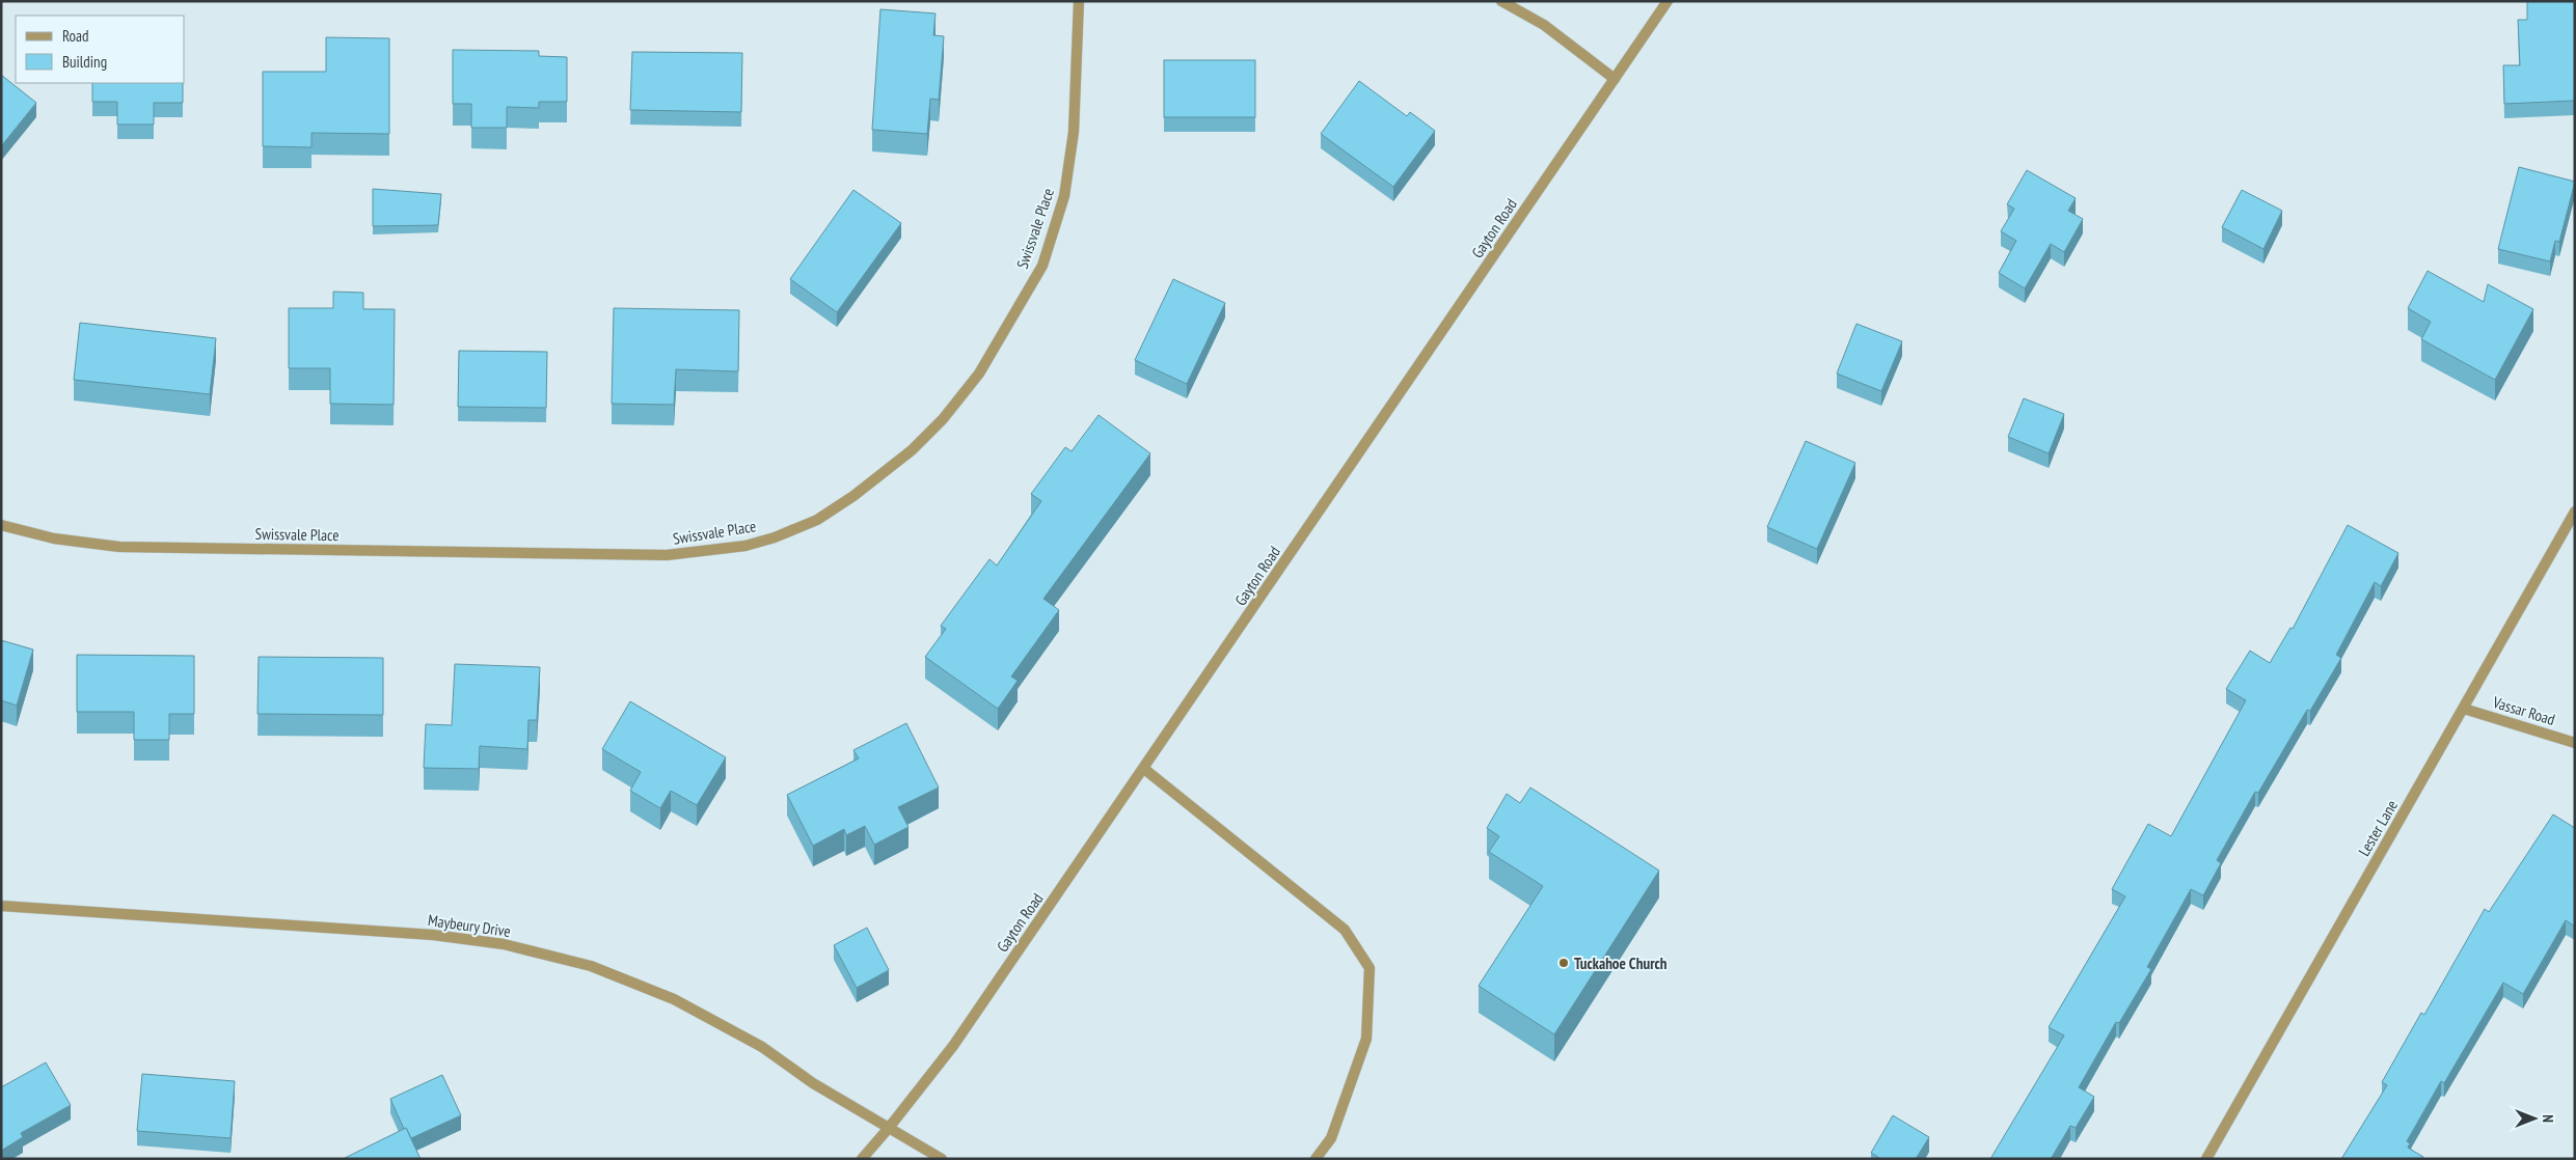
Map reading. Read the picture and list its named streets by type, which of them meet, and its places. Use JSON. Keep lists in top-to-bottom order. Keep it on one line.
{"streets":{"street":["Swissvale Place","Gayton Road","Vassar Road","Lester Lane","Maybeury Drive"]},"crossings":[["Gayton Road","Maybeury Drive"],["Vassar Road","Lester Lane"]],"places":["Tuckahoe Church"],"legend":["Road","Building"],"north":"right"}
